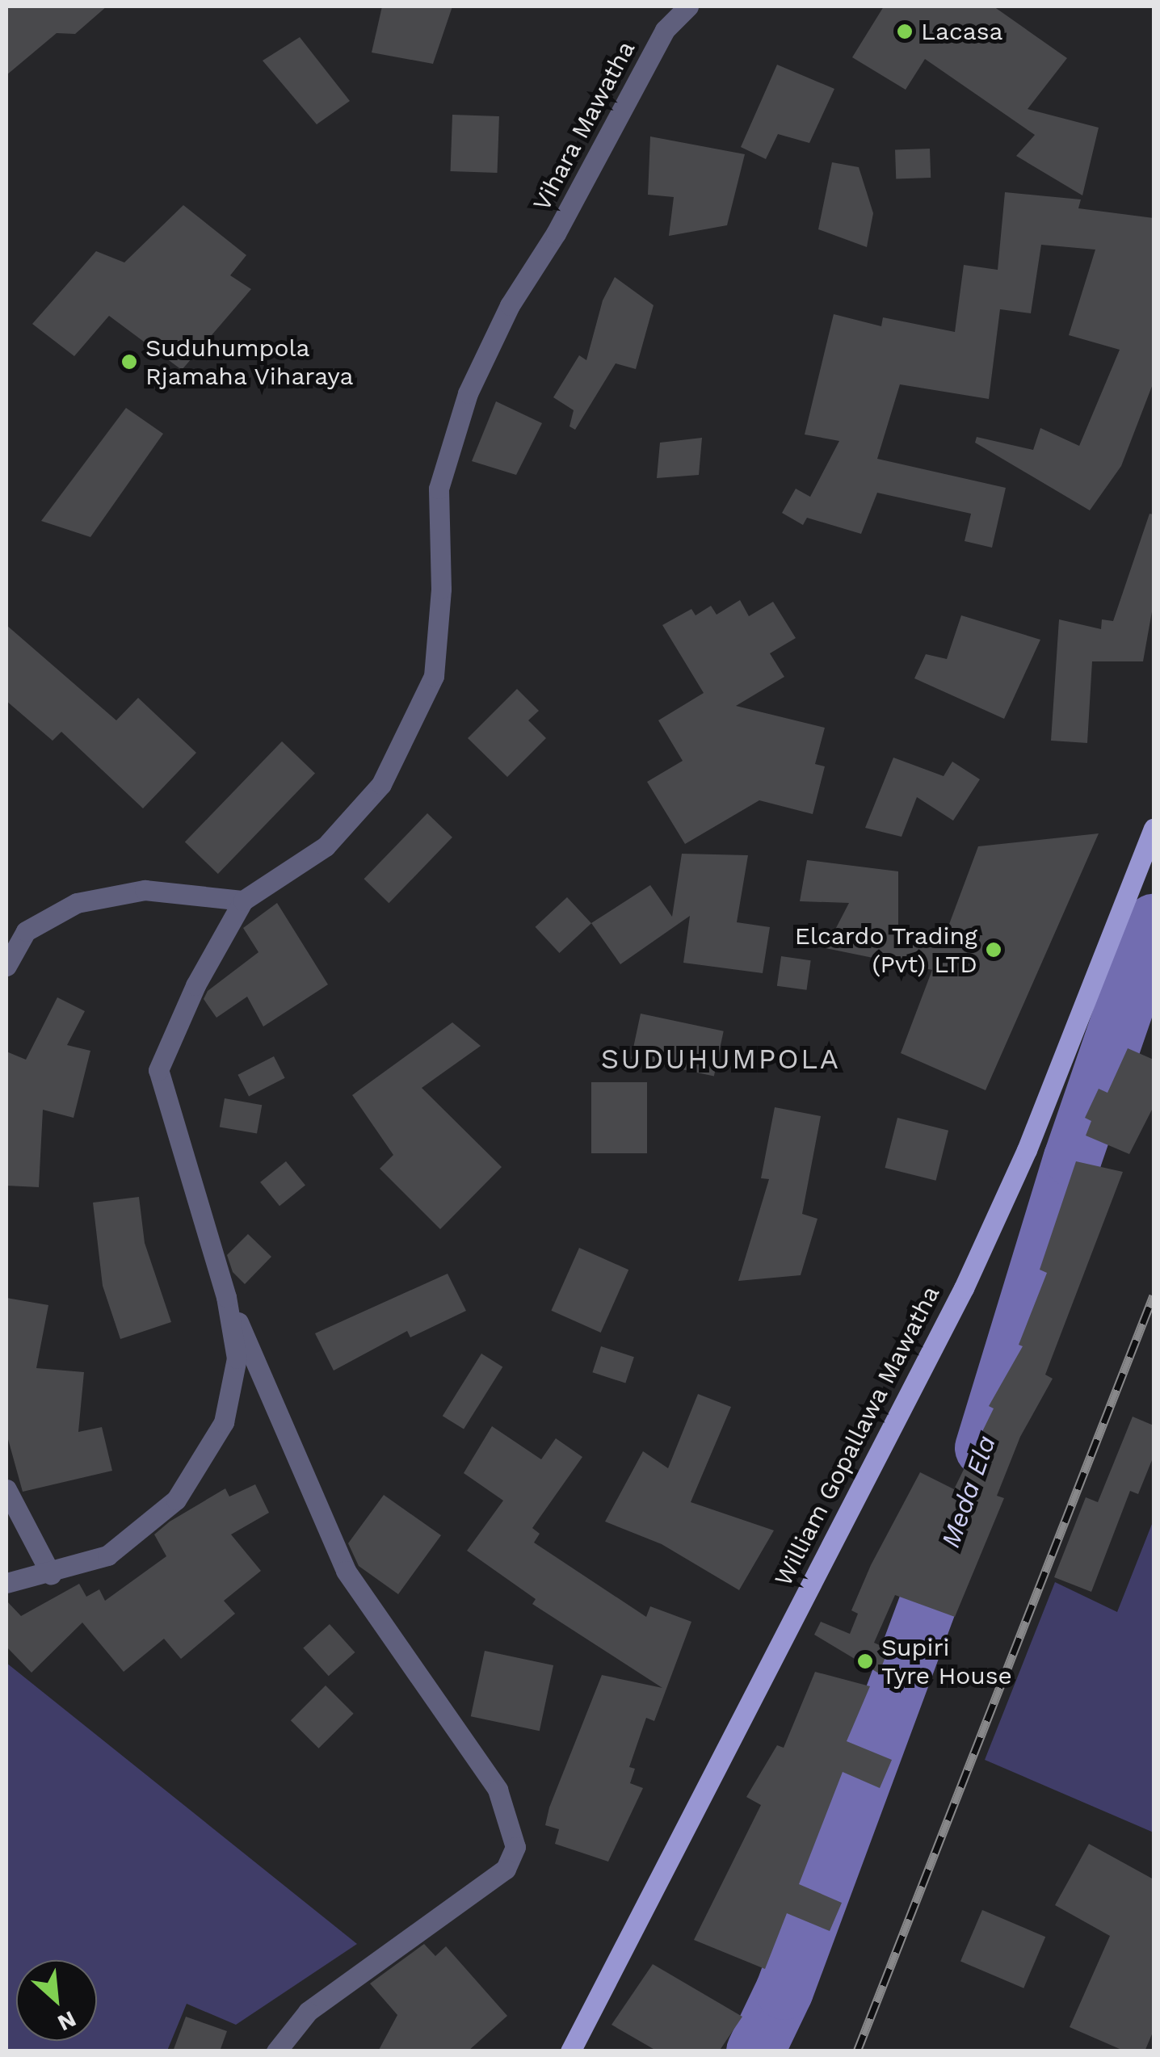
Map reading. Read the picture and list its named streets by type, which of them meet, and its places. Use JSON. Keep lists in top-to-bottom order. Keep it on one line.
{"streets":{"main road":["William Gopallawa Mawatha"],"street":["Vihara Mawatha"]},"districts":["SUDUHUMPOLA"],"water":["Meda Ela"],"places":["Lacasa","Suduhumpola Rjamaha Viharaya","Elcardo Trading (Pvt) LTD","Supiri Tyre House"],"north":"bottom right"}
